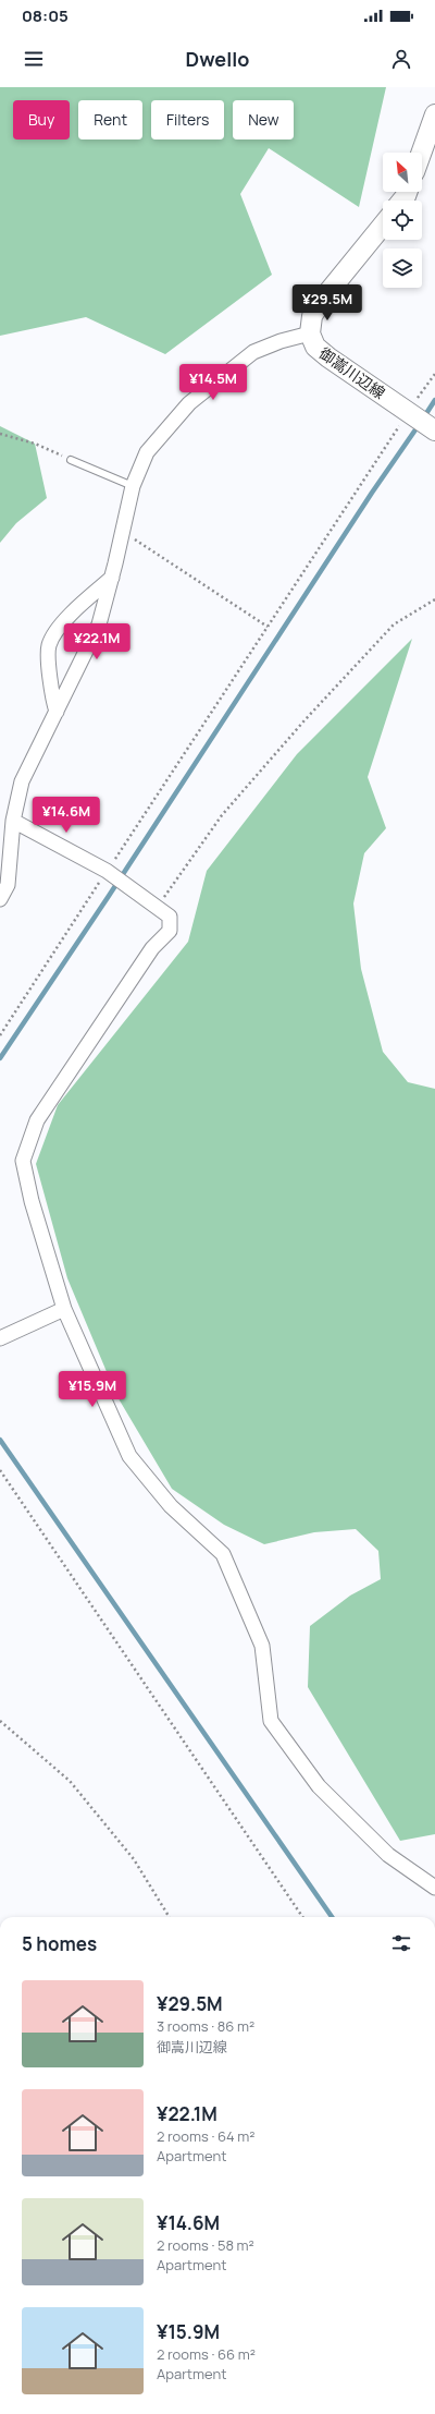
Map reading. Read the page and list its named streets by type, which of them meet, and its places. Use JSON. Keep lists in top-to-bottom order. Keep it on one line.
{"streets":{"main road":["御嵩川辺線"]},"north":"top left","page":{"status":"08:05","header":"Dwello","chip":["Buy","Rent","Filters","New"],"price":["¥29.5M","¥14.5M","¥22.1M","¥14.6M","¥15.9M"],"heading":"5 homes","list":[{"name":"¥29.5M","note":"3 rooms · 86 m² · 御嵩川辺線"},{"name":"¥22.1M","note":"2 rooms · 64 m² · Apartment"},{"name":"¥14.6M","note":"2 rooms · 58 m² · Apartment"},{"name":"¥15.9M","note":"2 rooms · 66 m² · Apartment"}]}}
